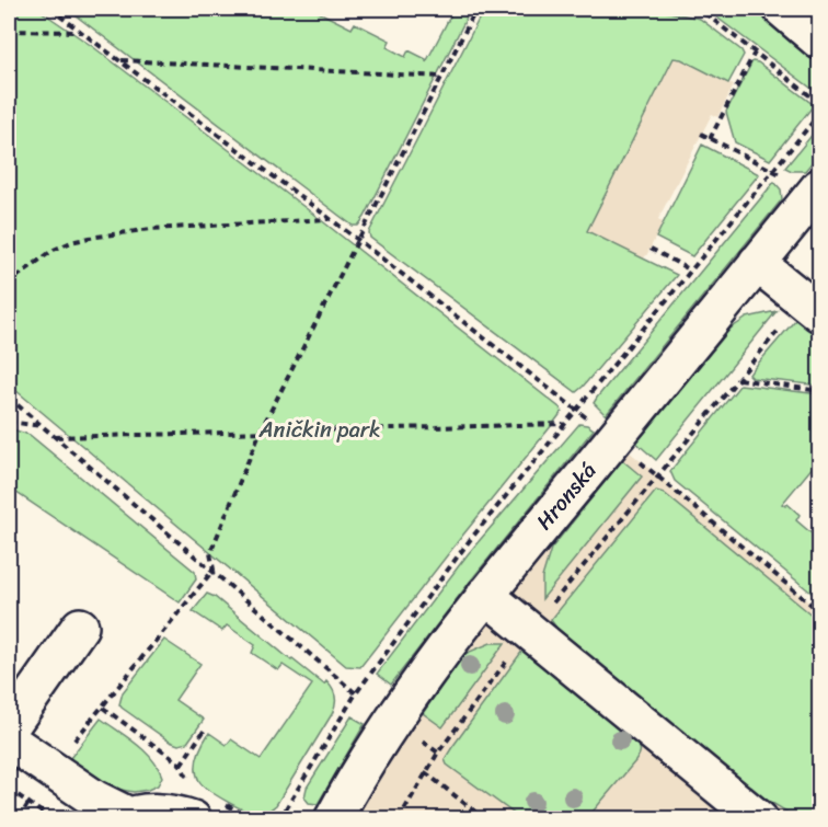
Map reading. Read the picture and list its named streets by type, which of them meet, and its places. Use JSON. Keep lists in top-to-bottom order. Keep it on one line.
{"streets":{"street":["Hronská"]},"parks":["Aničkin park"]}
